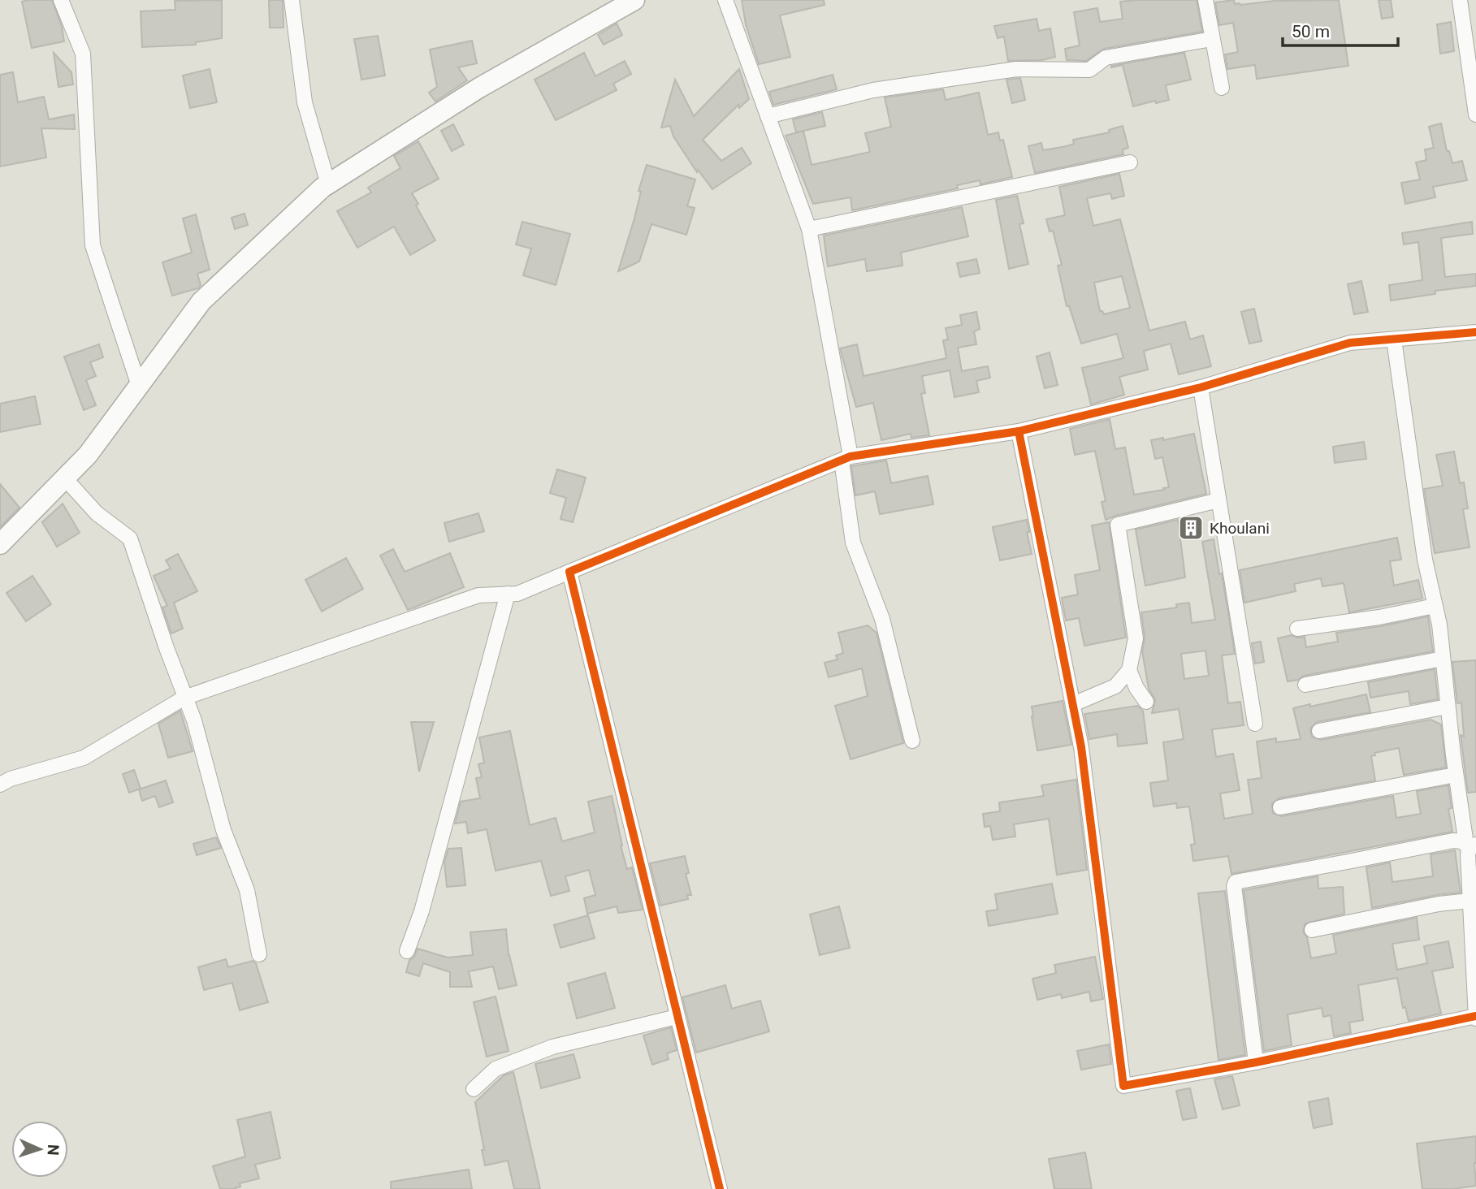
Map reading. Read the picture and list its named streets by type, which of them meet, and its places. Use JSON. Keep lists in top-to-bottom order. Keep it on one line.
{"places":{"building":["Khoulani"]},"scale_bar":"50 m","north":"right"}
